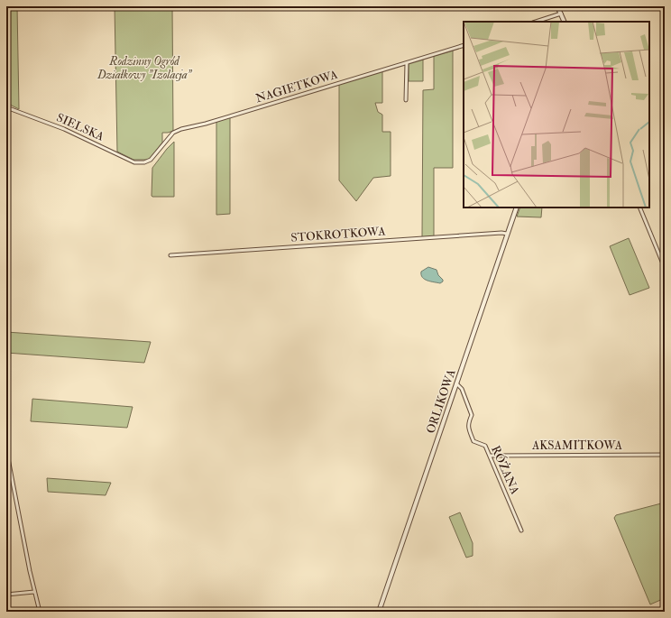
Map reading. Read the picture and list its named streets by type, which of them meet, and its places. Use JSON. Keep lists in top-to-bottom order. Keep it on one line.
{"streets":{"street":["NAGIETKOWA","SIELSKA","STOKROTKOWA","ORLIKOWA","AKSAMITKOWA","RÓŻANA"]},"crossings":[["NAGIETKOWA","SIELSKA"],["STOKROTKOWA","ORLIKOWA"],["ORLIKOWA","RÓŻANA"],["AKSAMITKOWA","RÓŻANA"]],"parks":["Rodzinny Ogród Działkowy \"Izolacja\""]}
